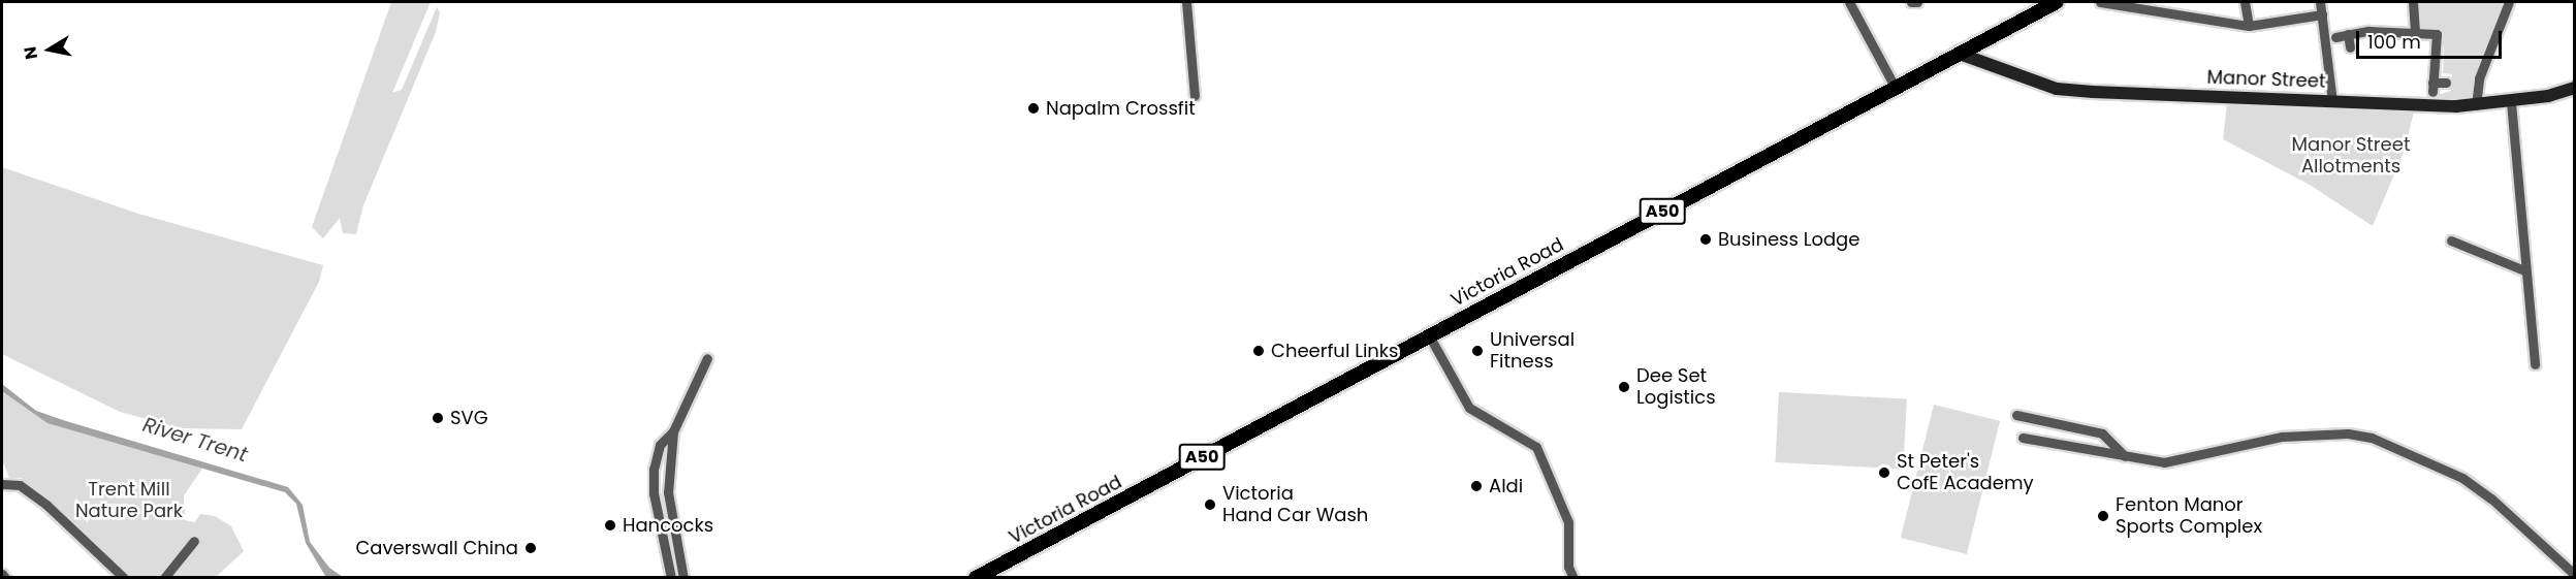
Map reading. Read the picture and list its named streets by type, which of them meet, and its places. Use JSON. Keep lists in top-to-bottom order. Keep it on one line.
{"streets":{"main road":["A50","Victoria Road"],"street":["Manor Street"]},"crossings":[["Manor Street","Victoria Road"]],"water":["River Trent"],"parks":["Manor Street Allotments","Trent Mill Nature Park"],"places":["Napalm Crossfit","Business Lodge","Cheerful Links","Universal Fitness","Dee Set Logistics","SVG","St Peter's CofE Academy","Aldi","Victoria Hand Car Wash","Fenton Manor Sports Complex","Hancocks","Caverswall China"],"scale_bar":"100 m","north":"left"}
